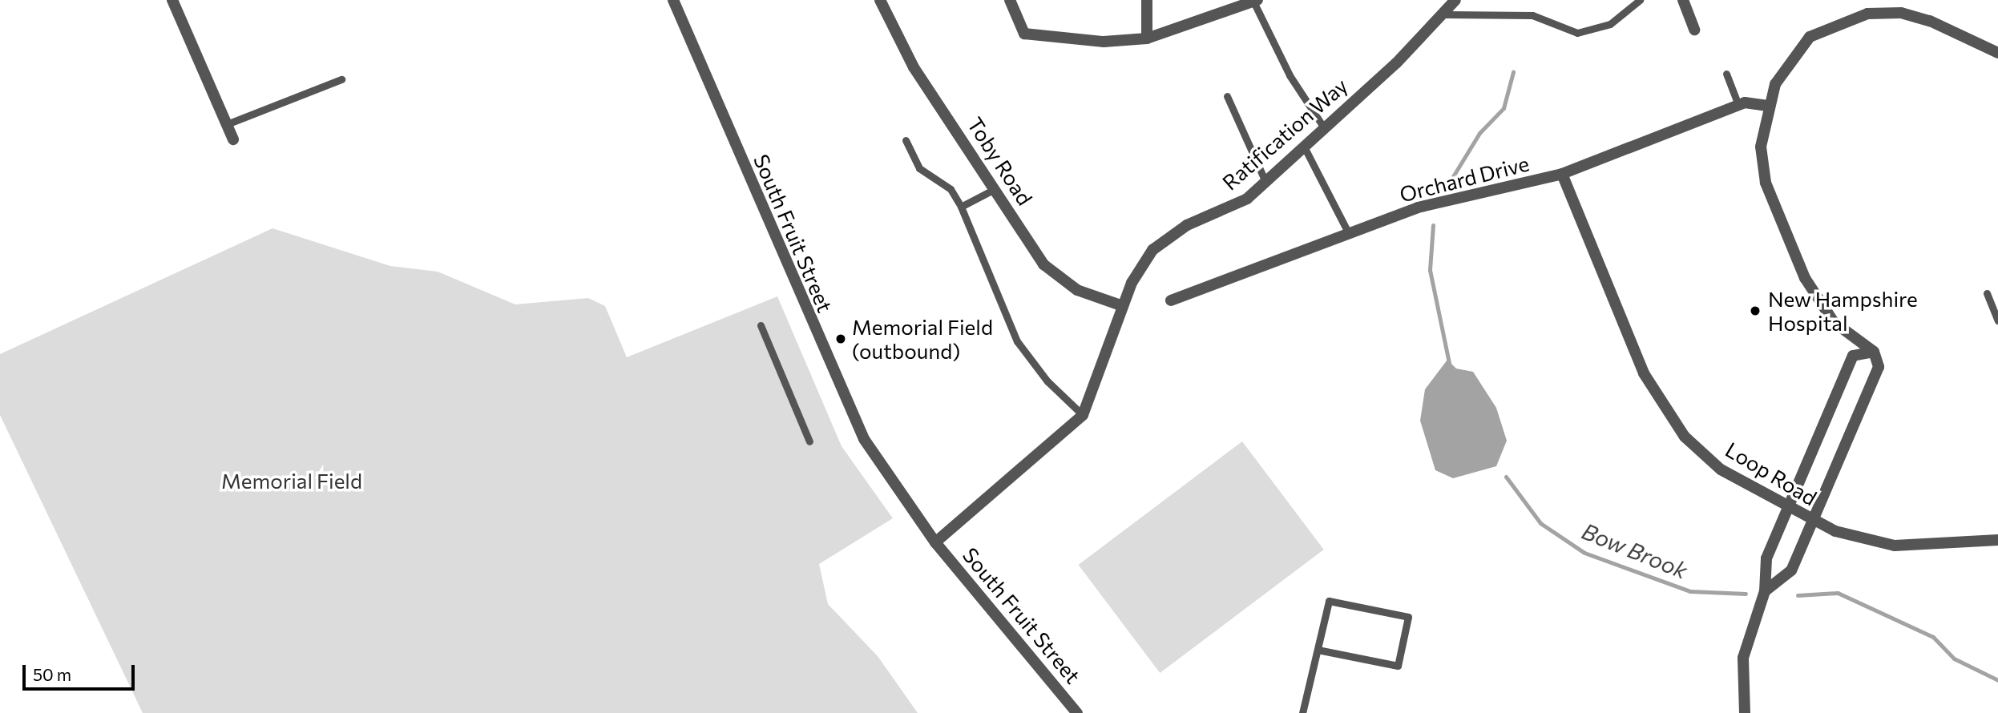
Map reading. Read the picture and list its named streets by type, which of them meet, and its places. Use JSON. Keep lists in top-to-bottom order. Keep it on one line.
{"streets":{"street":["Ratification Way","Toby Road","Orchard Drive","South Fruit Street","Loop Road"]},"crossings":[["Ratification Way","Toby Road"],["Ratification Way","South Fruit Street"],["Orchard Drive","Loop Road"]],"water":["Bow Brook"],"parks":["Memorial Field"],"places":["New Hampshire Hospital","Memorial Field (outbound)"],"scale_bar":"50 m"}
